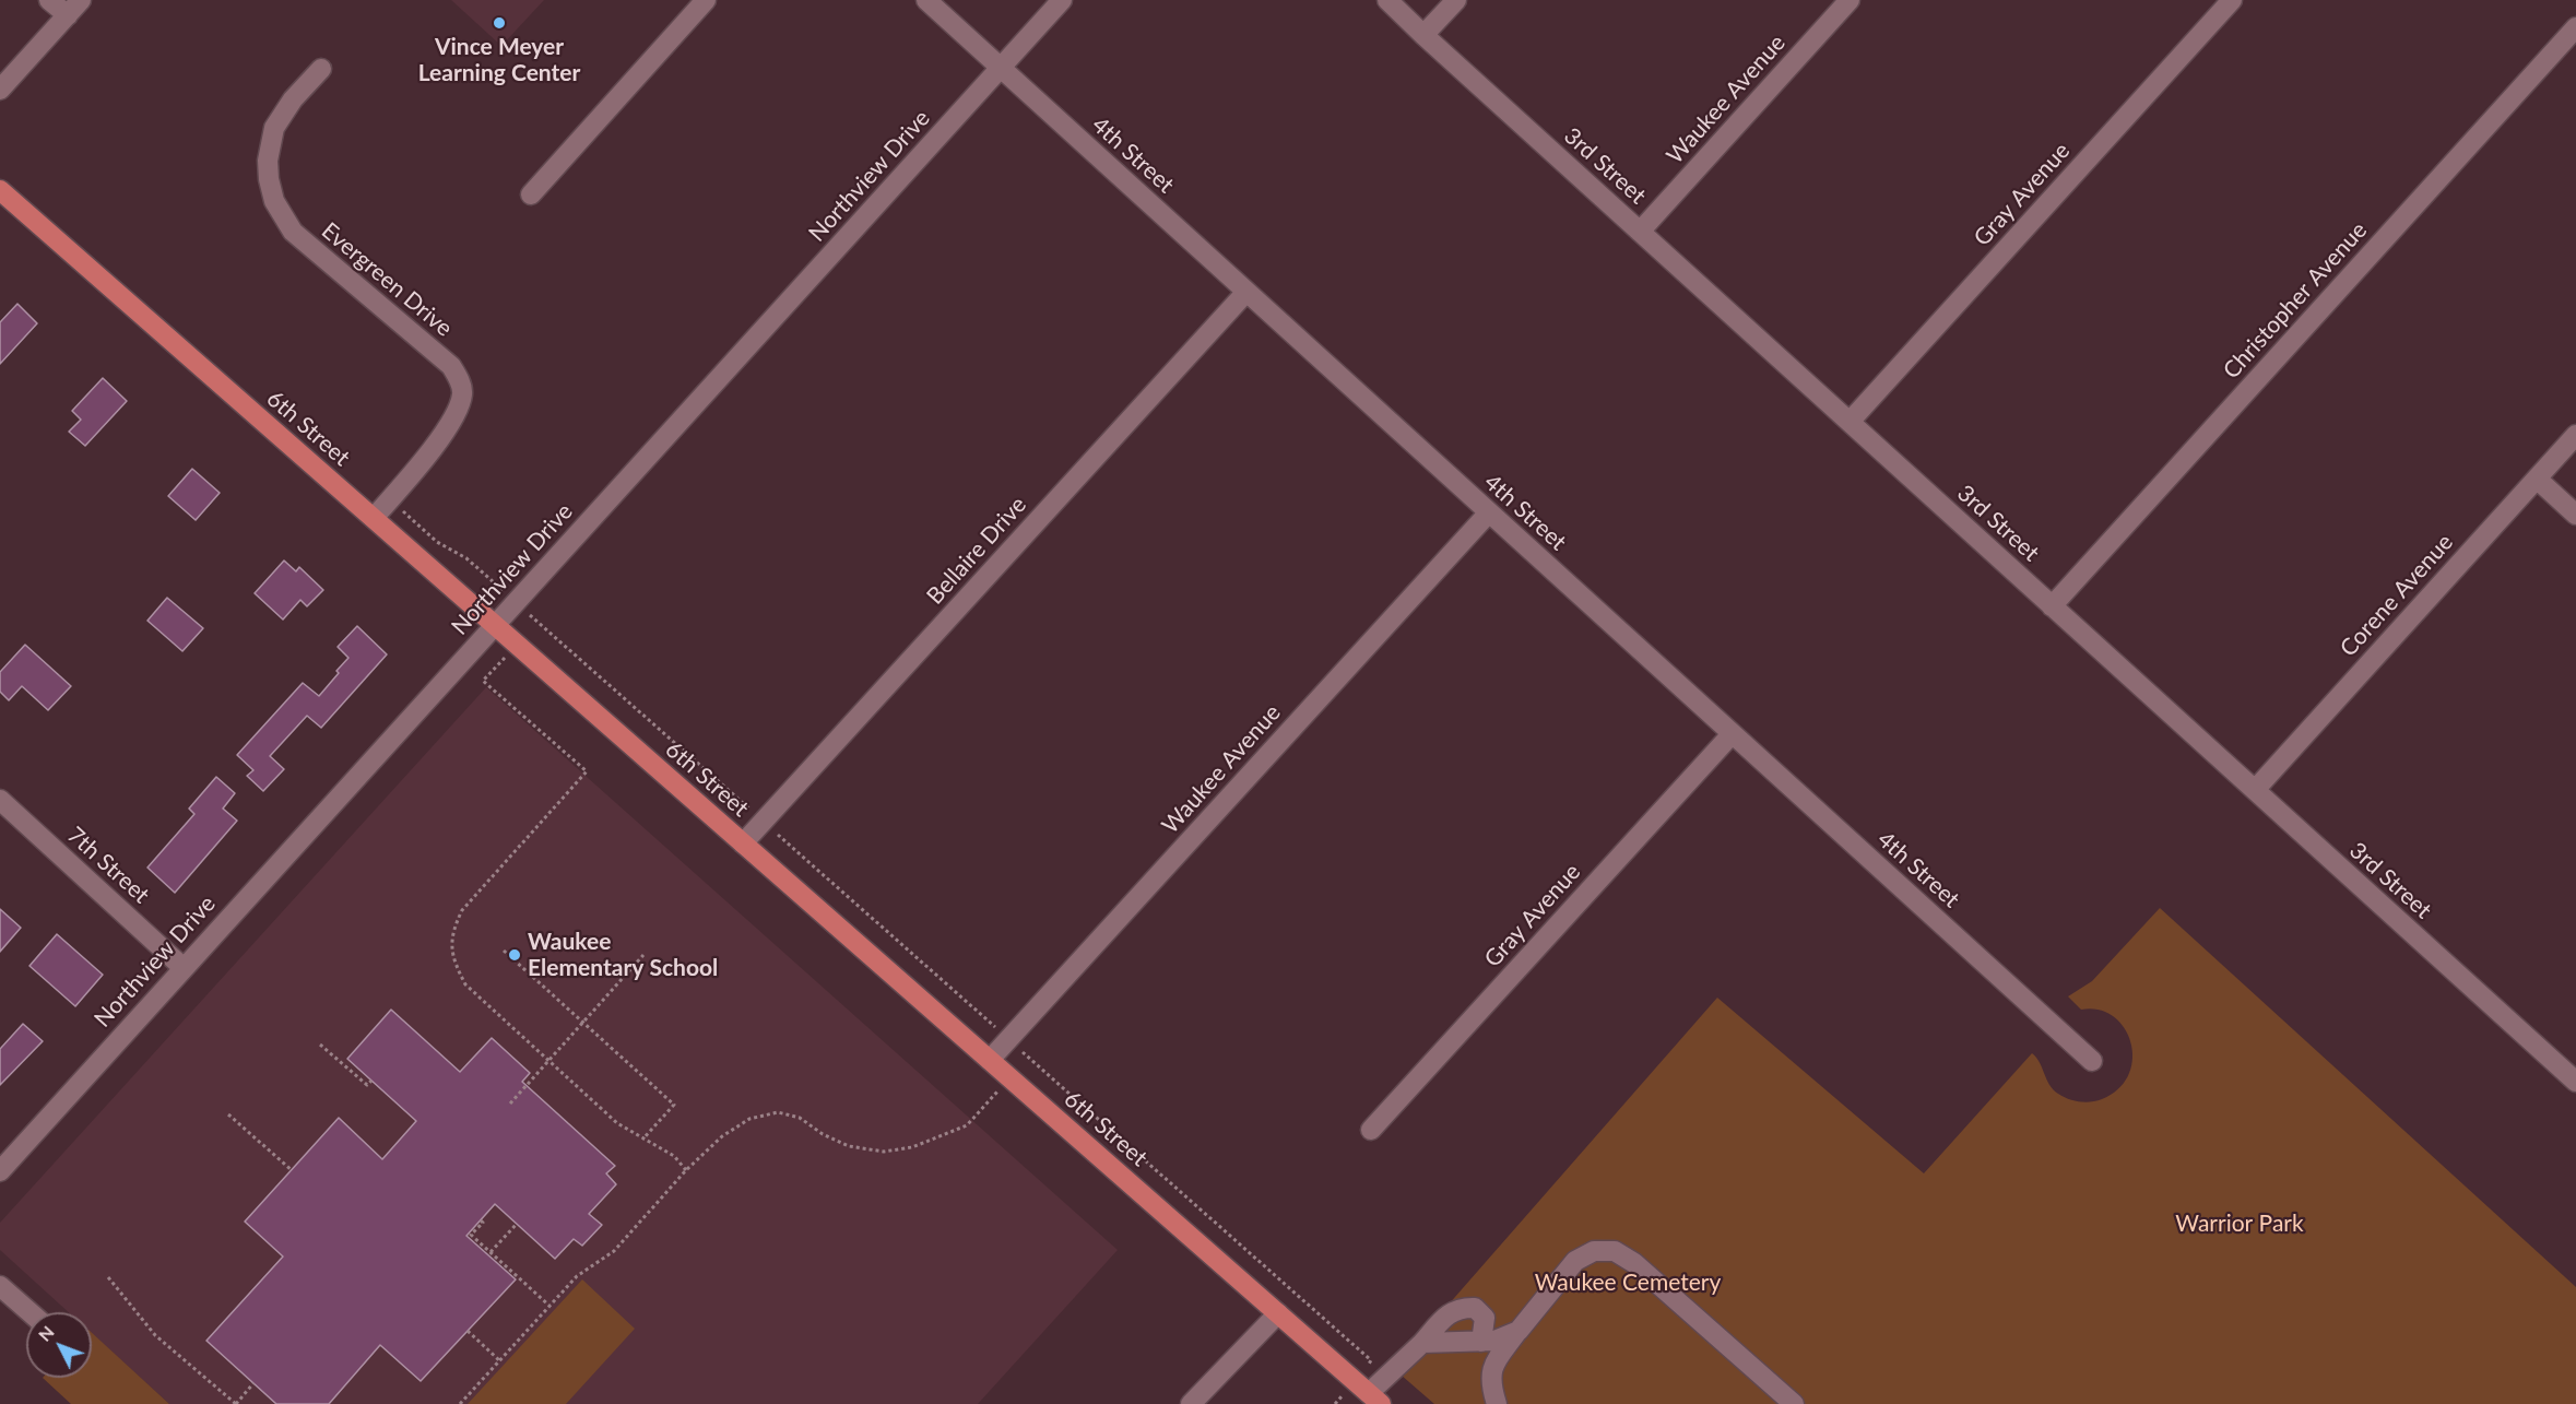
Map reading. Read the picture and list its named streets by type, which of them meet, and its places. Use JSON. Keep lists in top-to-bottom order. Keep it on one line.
{"streets":{"main road":["6th Street"],"street":["Waukee Avenue","4th Street","3rd Street","Northview Drive","Gray Avenue","Evergreen Drive","Christopher Avenue","Bellaire Drive","Corene Avenue","7th Street"]},"crossings":[["Waukee Avenue","4th Street"],["Waukee Avenue","3rd Street"],["Waukee Avenue","6th Street"],["4th Street","Northview Drive"],["4th Street","Gray Avenue"],["4th Street","Bellaire Drive"],["3rd Street","Gray Avenue"],["3rd Street","Christopher Avenue"],["3rd Street","Corene Avenue"],["Northview Drive","6th Street"],["Northview Drive","7th Street"],["Evergreen Drive","6th Street"],["6th Street","Bellaire Drive"]],"parks":["Warrior Park","Waukee Cemetery"],"places":["Vince Meyer Learning Center","Waukee Elementary School"],"north":"top left"}
